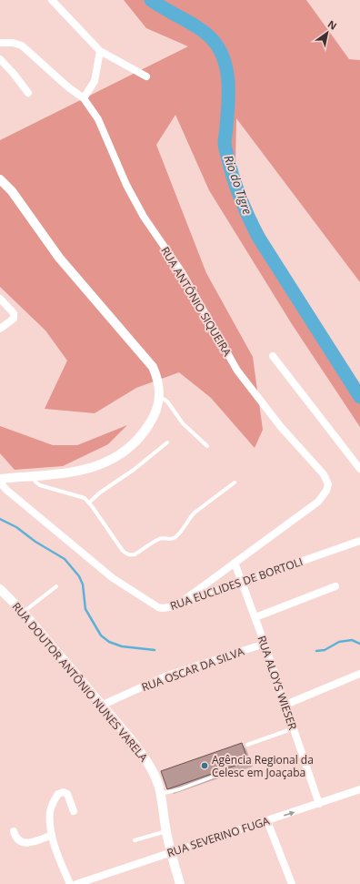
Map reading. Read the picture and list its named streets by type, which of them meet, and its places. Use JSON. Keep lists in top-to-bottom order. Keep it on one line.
{"streets":{"street":["RUA ANTÔNIO SIQUEIRA","RUA EUCLIDES DE BORTOLI","RUA OSCAR DA SILVA","RUA DOUTOR ANTÔNIO NUNES VARELA","RUA ALOYS WIESER","RUA SEVERINO FUGA"]},"crossings":[["RUA ANTÔNIO SIQUEIRA","RUA ALOYS WIESER"],["RUA EUCLIDES DE BORTOLI","RUA ALOYS WIESER"],["RUA OSCAR DA SILVA","RUA DOUTOR ANTÔNIO NUNES VARELA"],["RUA OSCAR DA SILVA","RUA ALOYS WIESER"],["RUA DOUTOR ANTÔNIO NUNES VARELA","RUA SEVERINO FUGA"],["RUA ALOYS WIESER","RUA SEVERINO FUGA"]],"water":["Rio do Tigre"],"places":["Agência Regional da Celesc em Joaçaba"],"north":"top right"}
